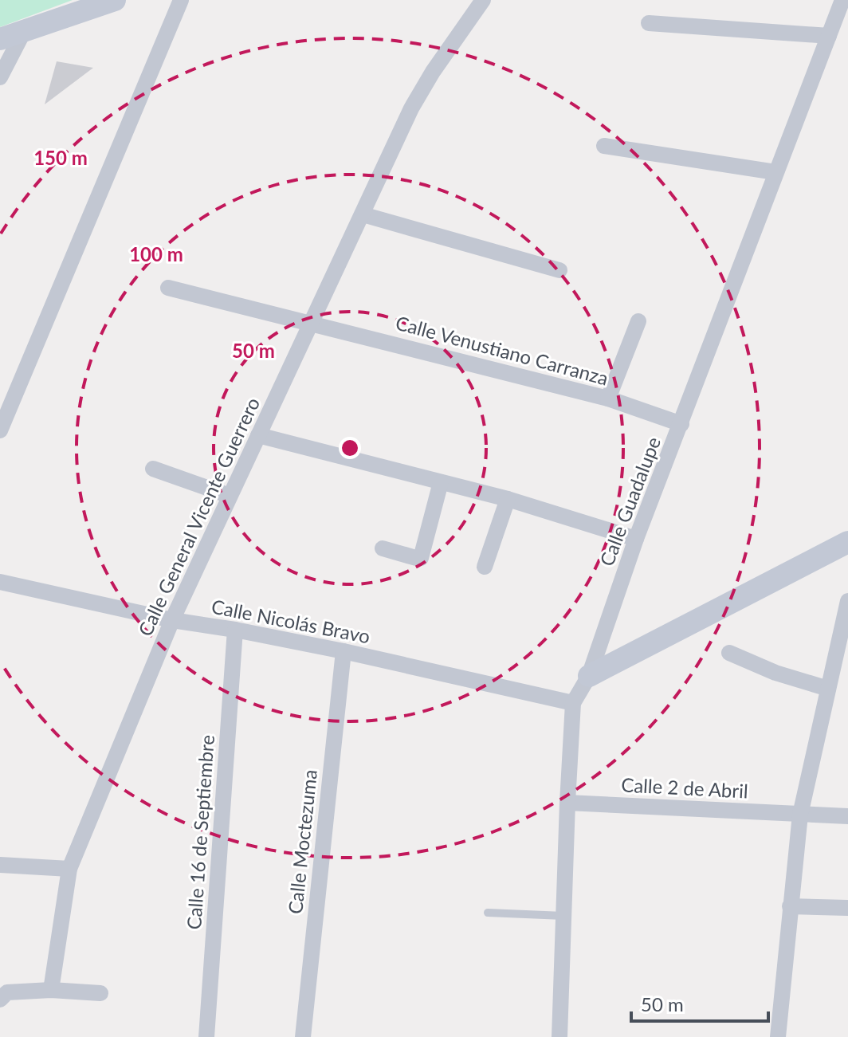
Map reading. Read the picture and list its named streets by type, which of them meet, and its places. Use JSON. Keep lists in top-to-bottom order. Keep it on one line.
{"streets":{"street":["Calle Venustiano Carranza","Calle Guadalupe","Calle General Vicente Guerrero","Calle Nicolás Bravo","Calle 2 de Abril","Calle 16 de Septiembre","Calle Moctezuma"]},"crossings":[["Calle Venustiano Carranza","Calle Guadalupe"],["Calle Venustiano Carranza","Calle General Vicente Guerrero"],["Calle Guadalupe","Calle Nicolás Bravo"],["Calle Guadalupe","Calle 2 de Abril"],["Calle General Vicente Guerrero","Calle Nicolás Bravo"],["Calle Nicolás Bravo","Calle 16 de Septiembre"],["Calle Nicolás Bravo","Calle Moctezuma"]],"scale_bar":"50 m","rings":["150 m","100 m","50 m"]}
